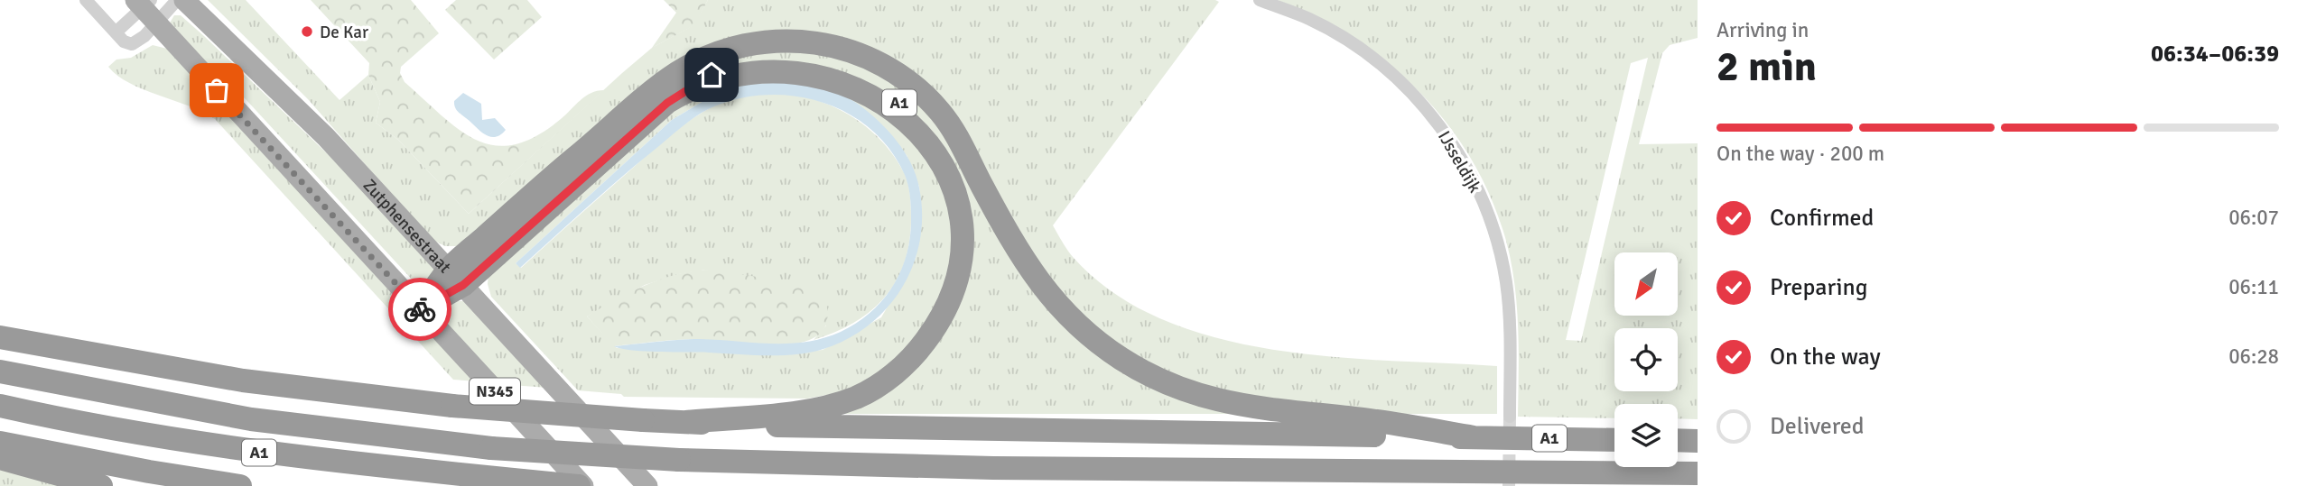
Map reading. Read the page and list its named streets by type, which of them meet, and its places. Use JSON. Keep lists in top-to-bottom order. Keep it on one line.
{"streets":{"highway":["A1"],"main road":["Zutphensestraat","N345"],"street":["IJsseldijk"]},"crossings":[["A1","Zutphensestraat"]],"places":["De Kar"],"north":"bottom left","page":{"heading":["2 min","Arriving in","06:34–06:39"],"bar":"On the way · 200 m","list":[["Confirmed","06:07"],["Preparing","06:11"],["On the way","06:28"],"Delivered"]}}
